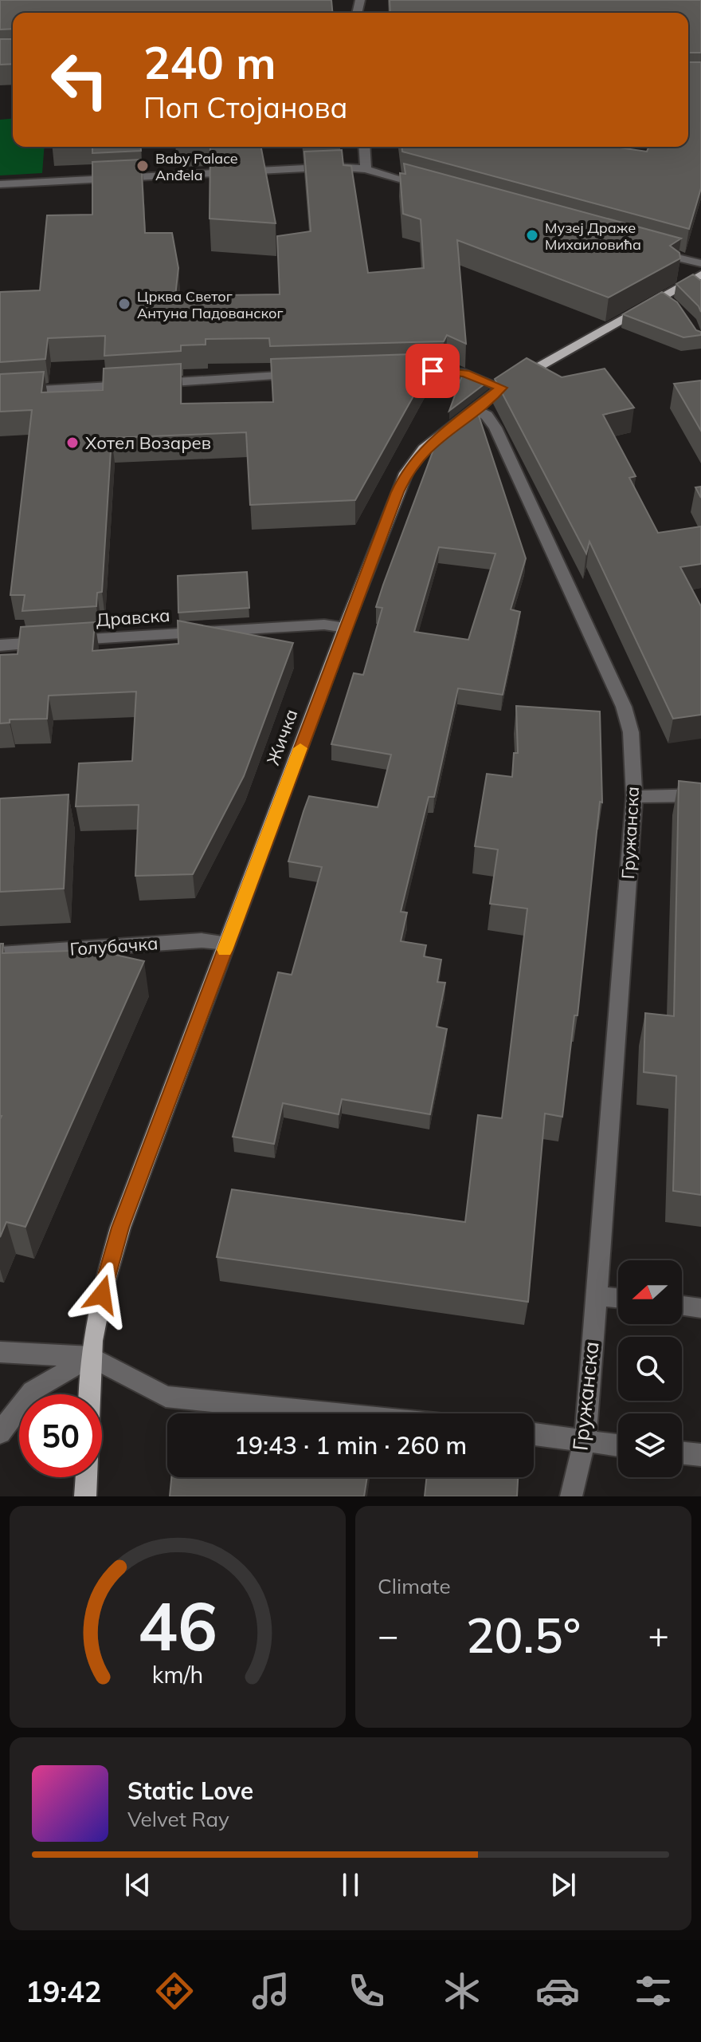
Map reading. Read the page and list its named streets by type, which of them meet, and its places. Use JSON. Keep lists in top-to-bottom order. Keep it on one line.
{"streets":{"main road":["Жичка"],"street":["Дравска","Гружанска","Голубачка"]},"crossings":[["Дравска","Жичка"],["Жичка","Гружанска"],["Жичка","Голубачка"]],"places":["Baby Palace Anđela","Музеј Драже Михаиловића","Црква Светог Антуна Падованског","Хотел Возарев"],"north":"left","page":{"turn":["240 m","Поп Стојанова"],"limit":"50","trip":"19:43 · 1 min · 260 m","tile":"Climate","heat":["−","20.5°","+"],"song":["Static Love","Velvet Ray"],"tabs":"19:42","gauge":["46","km/h"]}}
